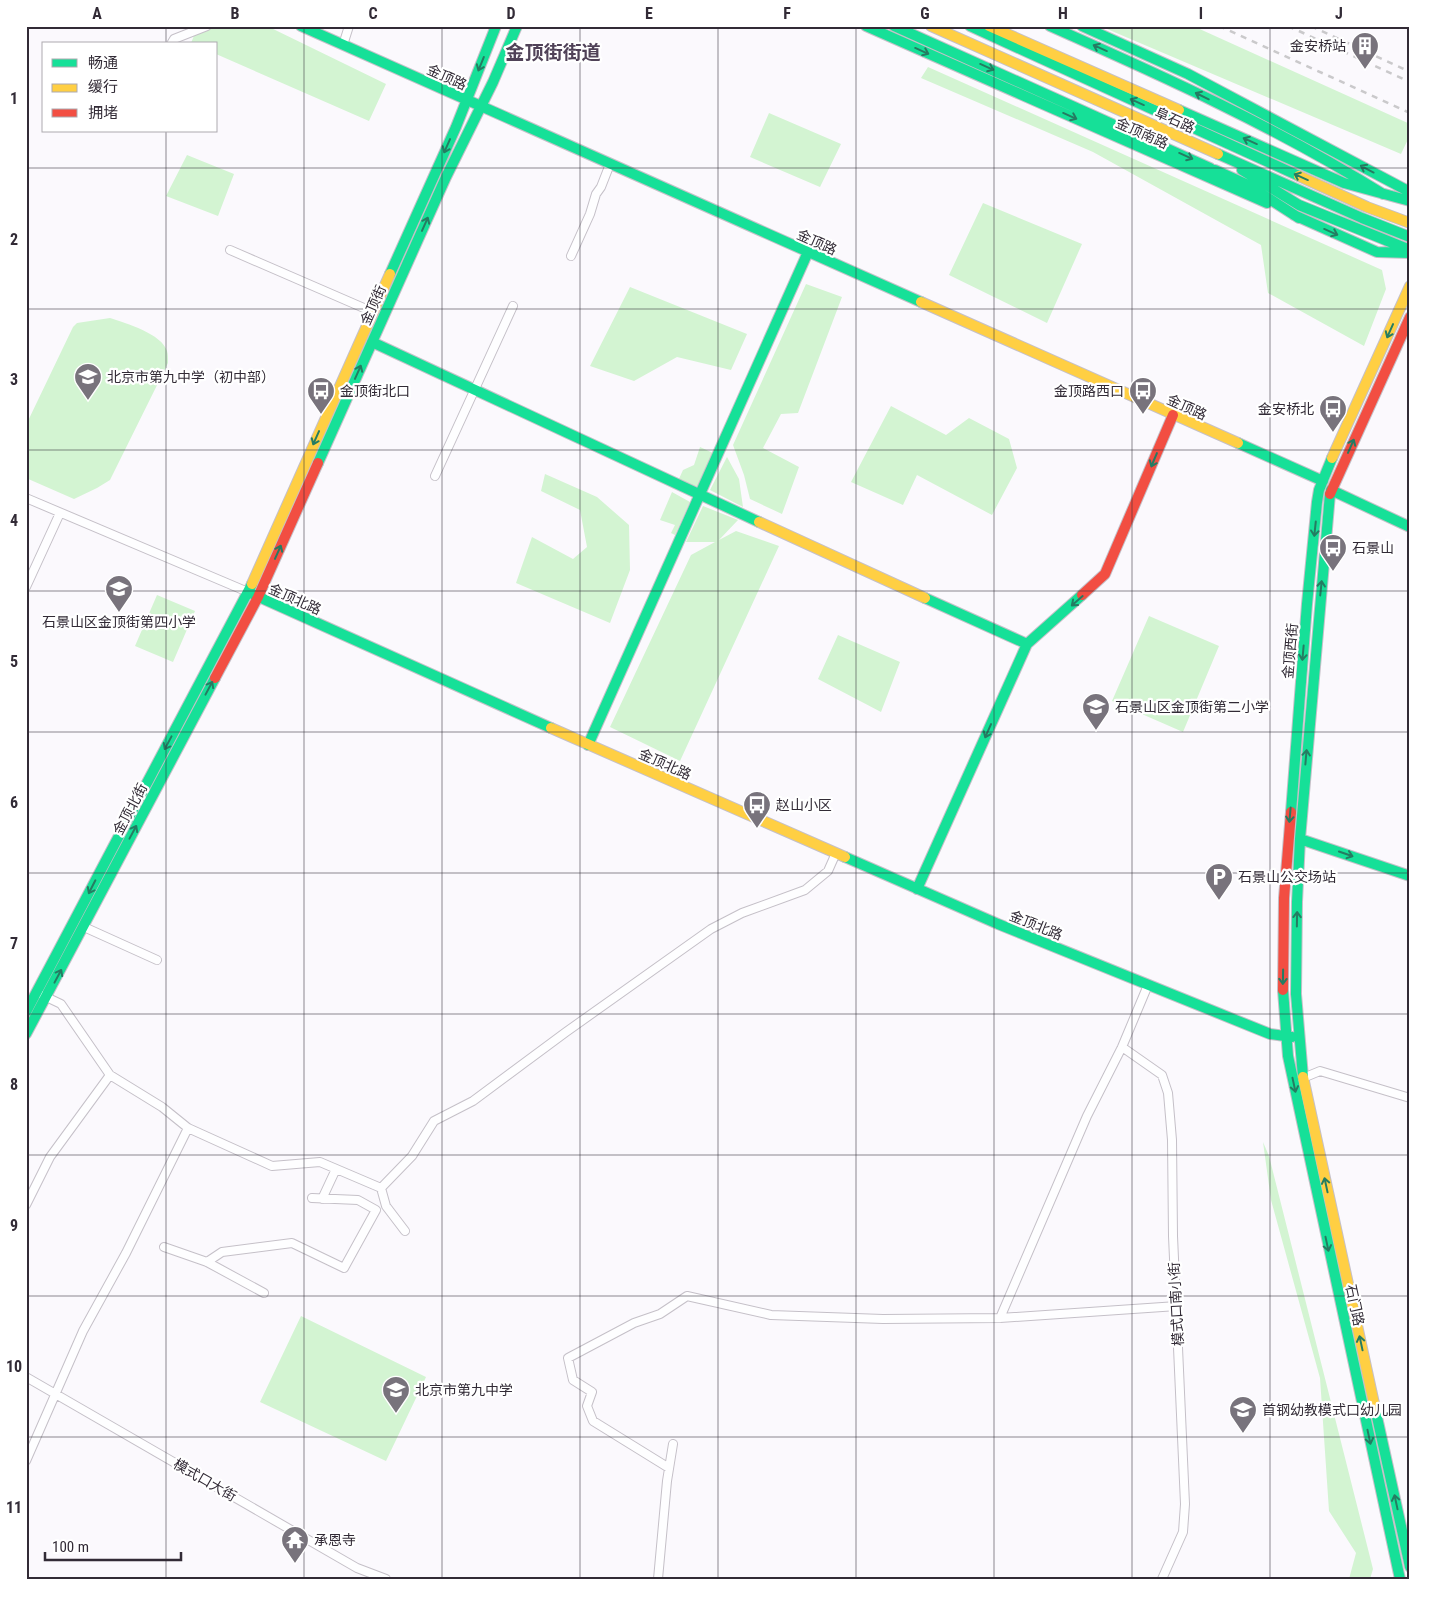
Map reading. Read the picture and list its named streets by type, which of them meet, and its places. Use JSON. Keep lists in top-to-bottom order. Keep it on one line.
{"streets":{"main road":["金顶路","阜石路","金顶南路","金顶街","金顶北路","金顶西街","金顶北街","石门路"],"street":["模式口南小街","模式口大街"]},"crossings":[["金顶路","金顶街"],["金顶路","金顶西街"],["金顶街","金顶北路"],["金顶街","金顶北街"],["金顶北路","金顶西街"],["金顶北路","金顶北街"],["金顶北路","石门路"],["金顶西街","石门路"]],"districts":["金顶街街道"],"places":{"building":["金安桥站"],"school or university":["北京市第九中学（初中部）","石景山区金顶街第四小学","石景山区金顶街第二小学","北京市第九中学","首钢幼教模式口幼儿园"],"bus stop":["金顶街北口","金顶路西口","金安桥北","石景山","赵山小区"],"parking":["石景山公交场站"],"temple":["承恩寺"]},"legend":["畅通","缓行","拥堵"],"scale_bar":"100 m","grid":{"columns":["A","B","C","D","E","F","G","H","I","J"],"rows":["1","2","3","4","5","6","7","8","9","10","11"]}}
